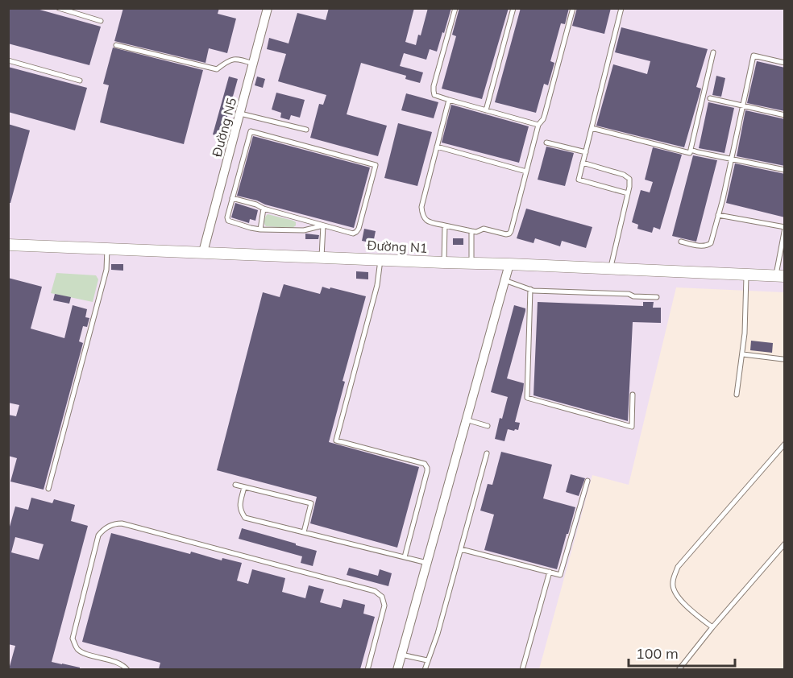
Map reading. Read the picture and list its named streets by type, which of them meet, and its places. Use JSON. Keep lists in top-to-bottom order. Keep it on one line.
{"streets":{"street":["Đường N5","Đường N1"]},"crossings":[["Đường N5","Đường N1"]],"scale_bar":"100 m"}
